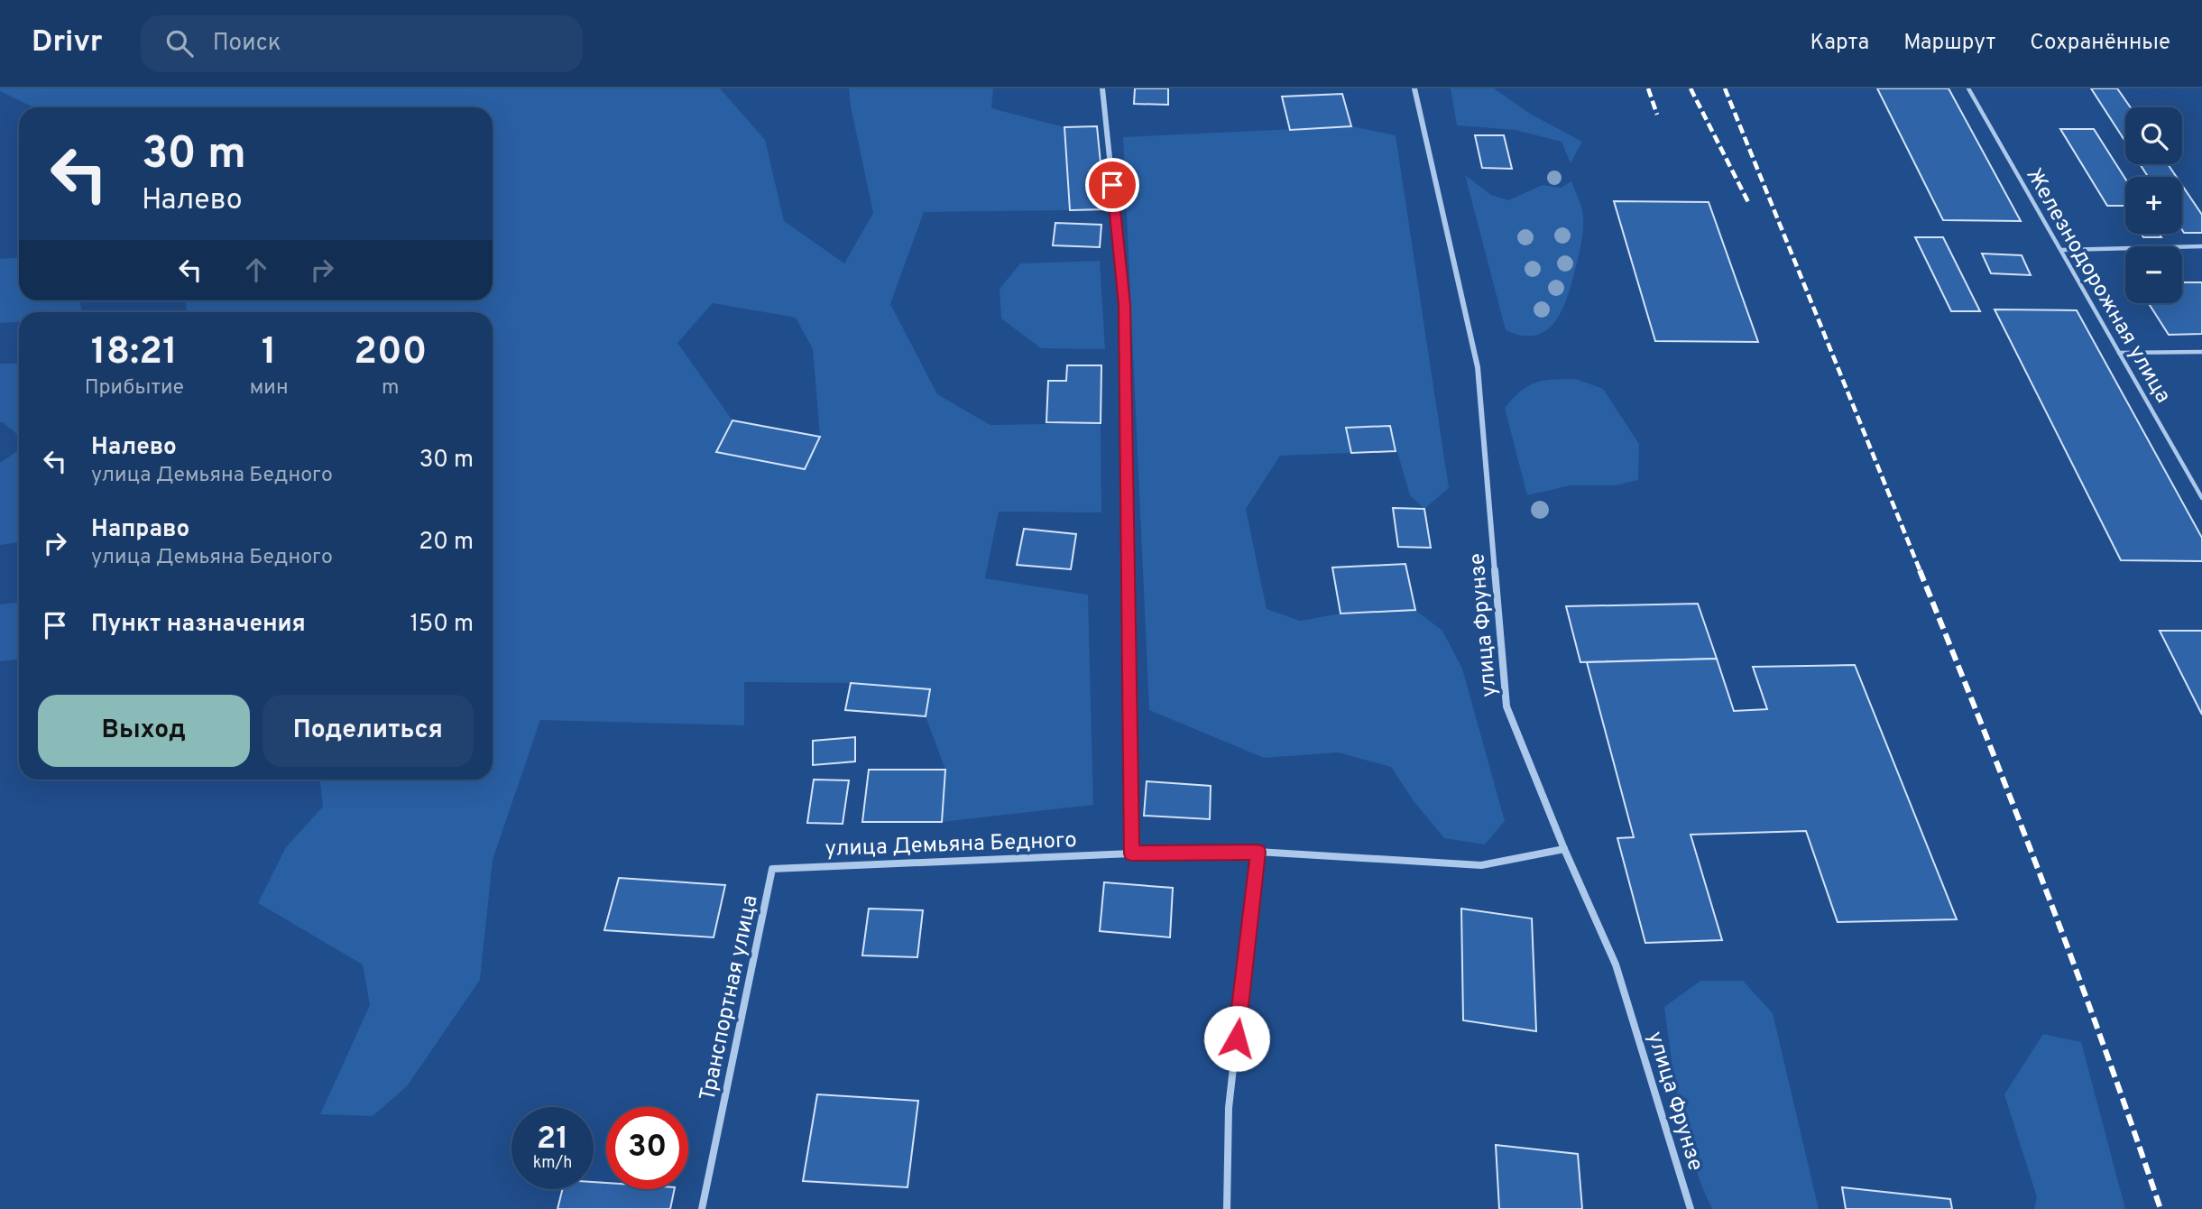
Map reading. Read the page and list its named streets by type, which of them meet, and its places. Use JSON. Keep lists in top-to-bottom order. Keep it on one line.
{"streets":{"street":["улица Фрунзе","улица Демьяна Бедного","Транспортная улица"],"lane":["Железнодорожная улица"]},"crossings":[["улица Фрунзе","улица Демьяна Бедного"],["улица Демьяна Бедного","Транспортная улица"]],"page":{"header":"Drivr","search":"Поиск","nav":["Карта","Маршрут","Сохранённые"],"map_buttons":["+","−"],"turn":["30 m","Налево"],"eta":["18:21","Прибытие","1","мин","200","m"],"list":[{"name":"Налево","note":"улица Демьяна Бедного","value":"30 m"},{"name":"Направо","note":"улица Демьяна Бедного","value":"20 m"},{"name":"Пункт назначения","value":"150 m"}],"buttons":["Выход","Поделиться"],"speed":"21 km/h","limit":"30"}}
